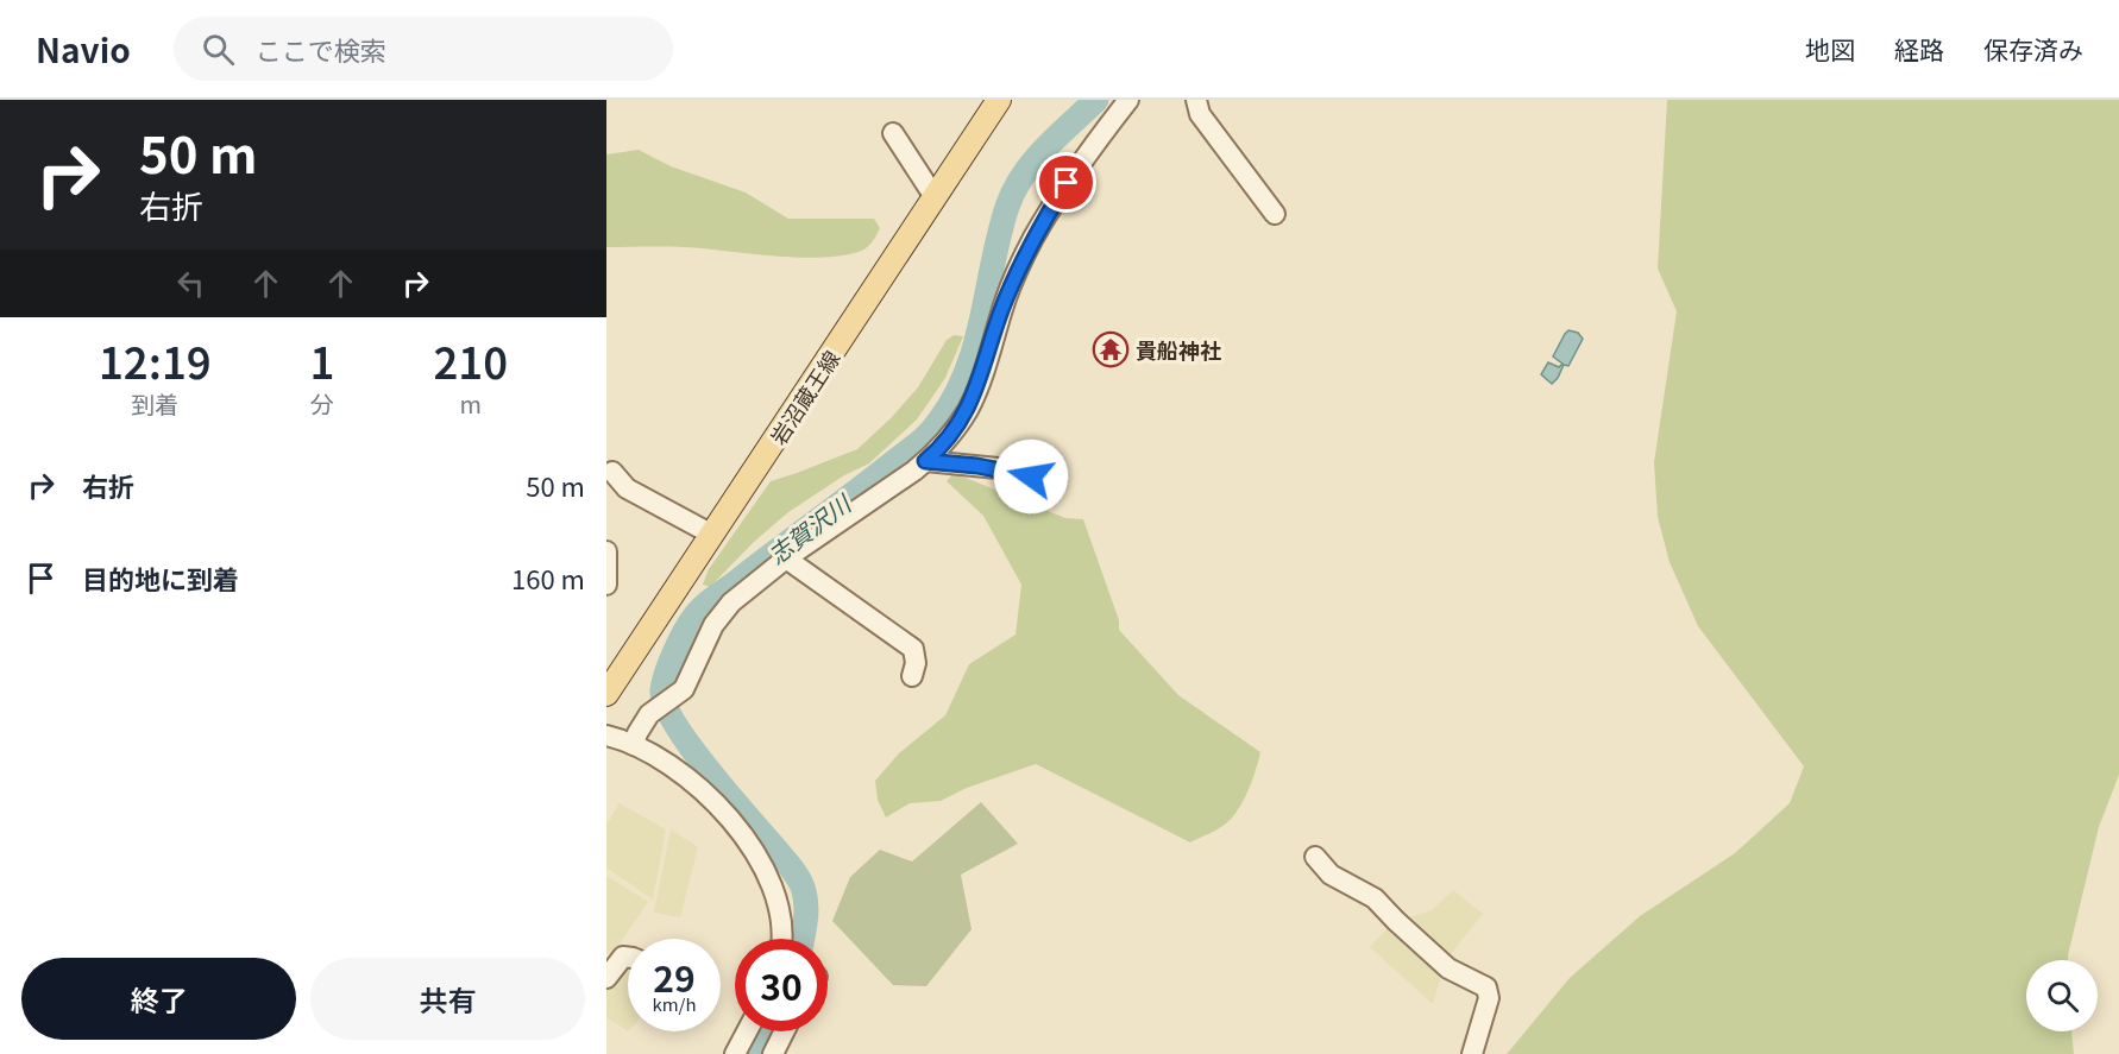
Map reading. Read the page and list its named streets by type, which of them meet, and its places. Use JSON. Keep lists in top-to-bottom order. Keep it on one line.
{"streets":{"main road":["岩沼蔵王線"]},"water":["志賀沢川"],"places":{"temple":["貴船神社"]},"page":{"header":"Navio","search":"ここで検索","nav":["地図","経路","保存済み"],"turn":["50 m","右折"],"eta":["12:19","到着","1","分","210","m"],"list":[{"name":"右折","value":"50 m"},{"name":"目的地に到着","value":"160 m"}],"speed":"29 km/h","limit":"30","buttons":["終了","共有"]}}
